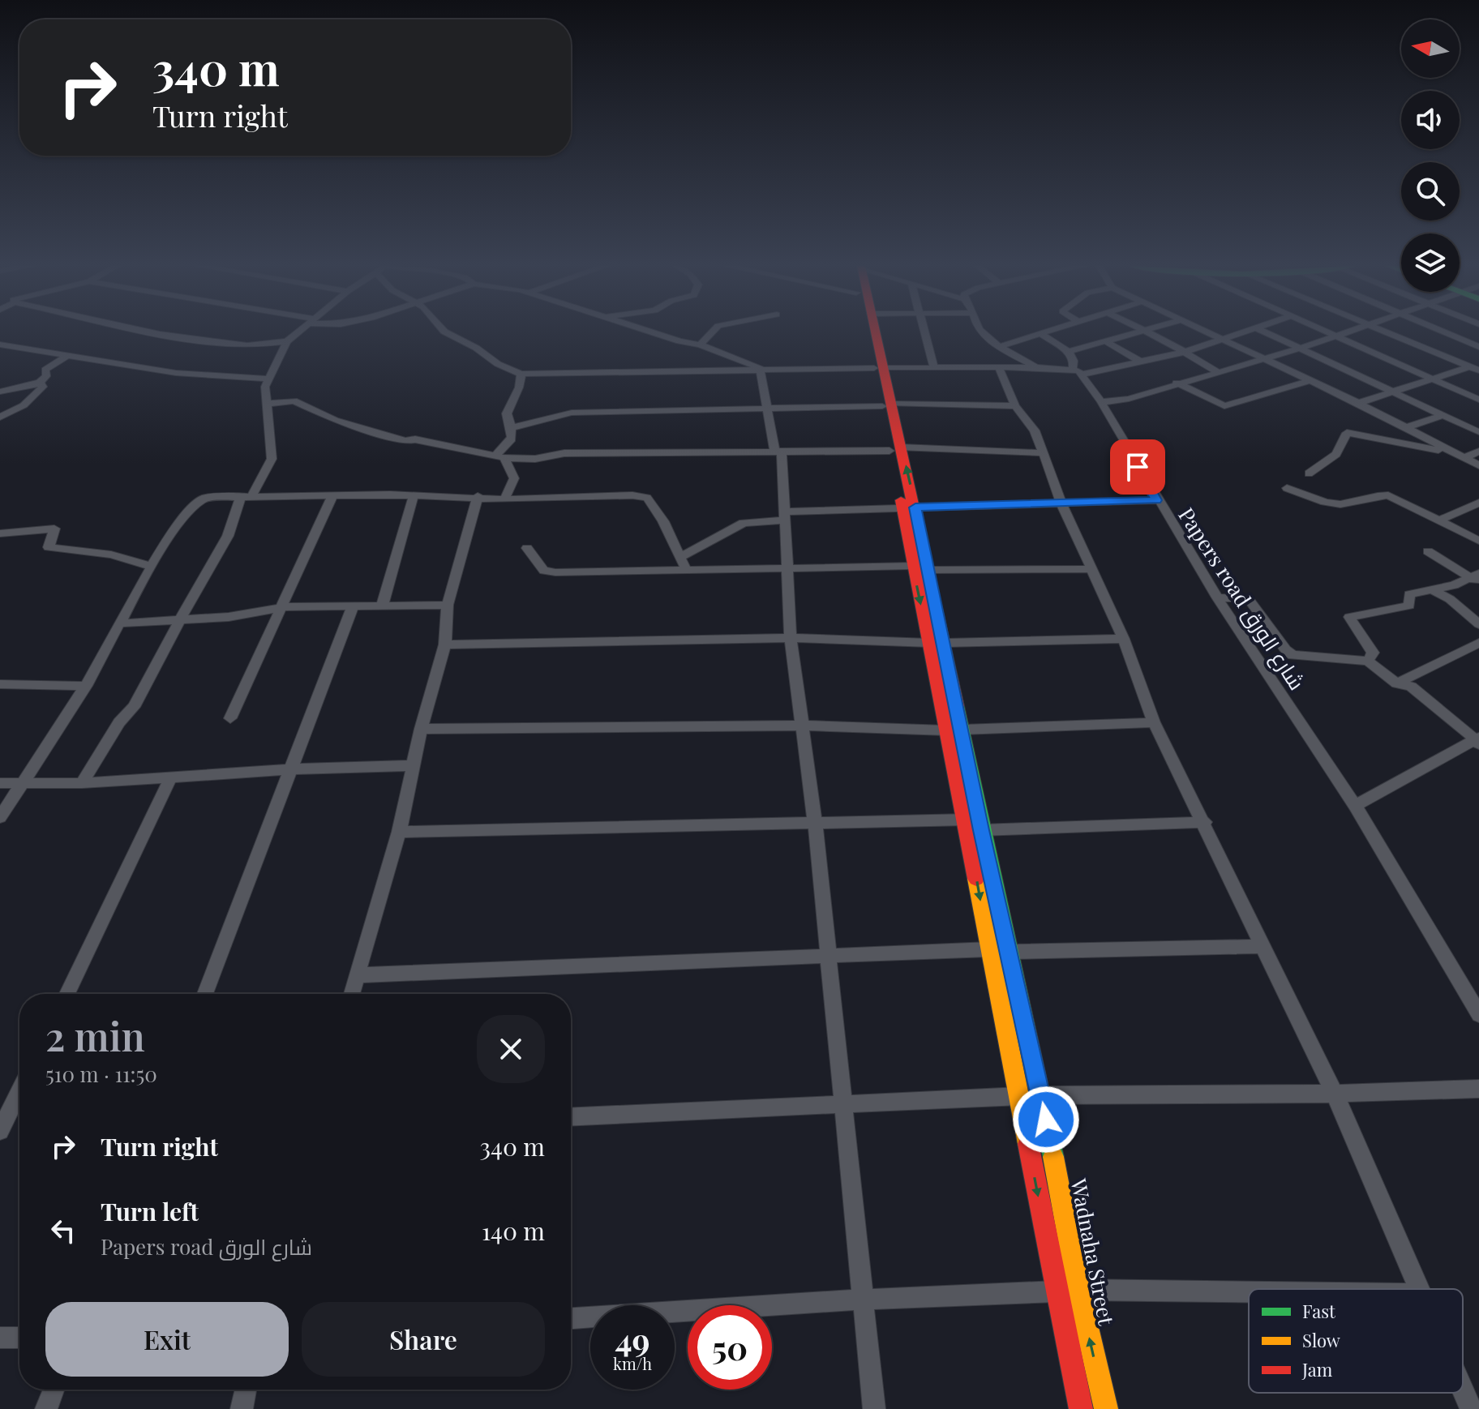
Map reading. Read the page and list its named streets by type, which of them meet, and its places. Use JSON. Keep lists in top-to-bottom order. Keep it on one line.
{"streets":{"main road":["Wadnaha Street"],"street":["Papers road شارع الورق"]},"legend":["Fast","Slow","Jam"],"north":"left","page":{"turn":["340 m","Turn right"],"heading":["2 min","510 m · 11:50"],"list":[{"name":"Turn right","value":"340 m"},{"name":"Turn left","note":"Papers road شارع الورق","value":"140 m"}],"buttons":["Exit","Share"],"speed":"49 km/h","limit":"50"}}
